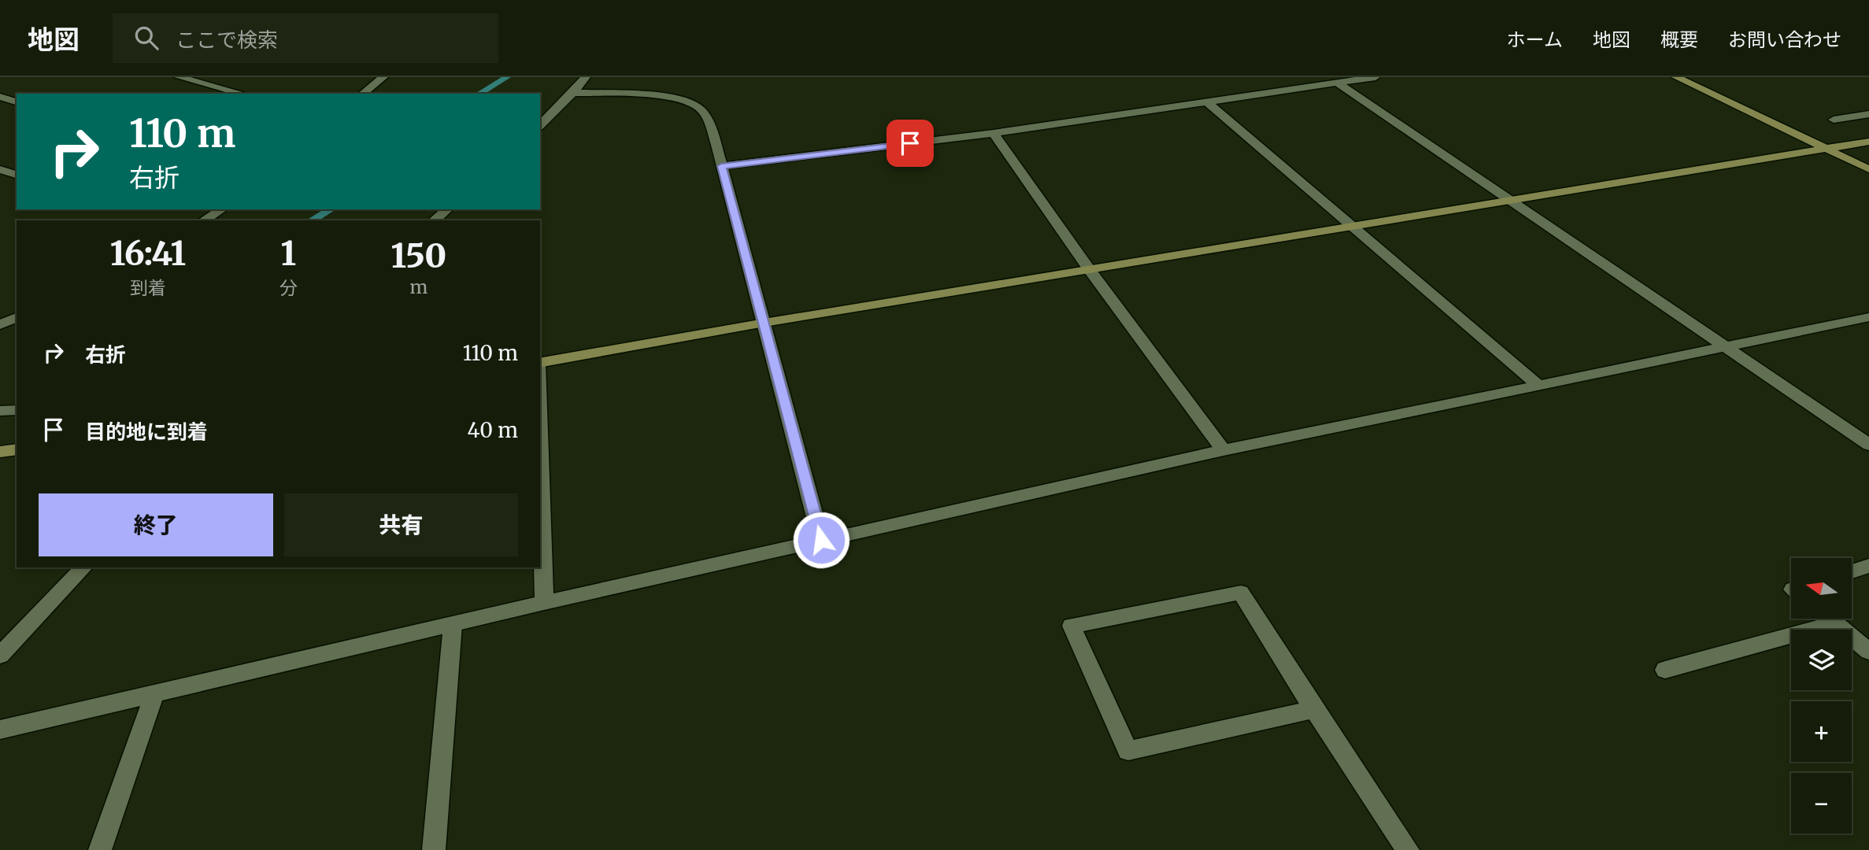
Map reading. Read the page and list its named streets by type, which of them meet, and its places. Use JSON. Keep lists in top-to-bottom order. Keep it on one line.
{"north":"left","page":{"header":"地図","search":"ここで検索","nav":["ホーム","地図","概要","お問い合わせ"],"turn":["110 m","右折"],"eta":["16:41","到着","1","分","150","m"],"list":[{"name":"右折","value":"110 m"},{"name":"目的地に到着","value":"40 m"}],"buttons":["終了","共有"],"map_buttons":["+","−"]}}
